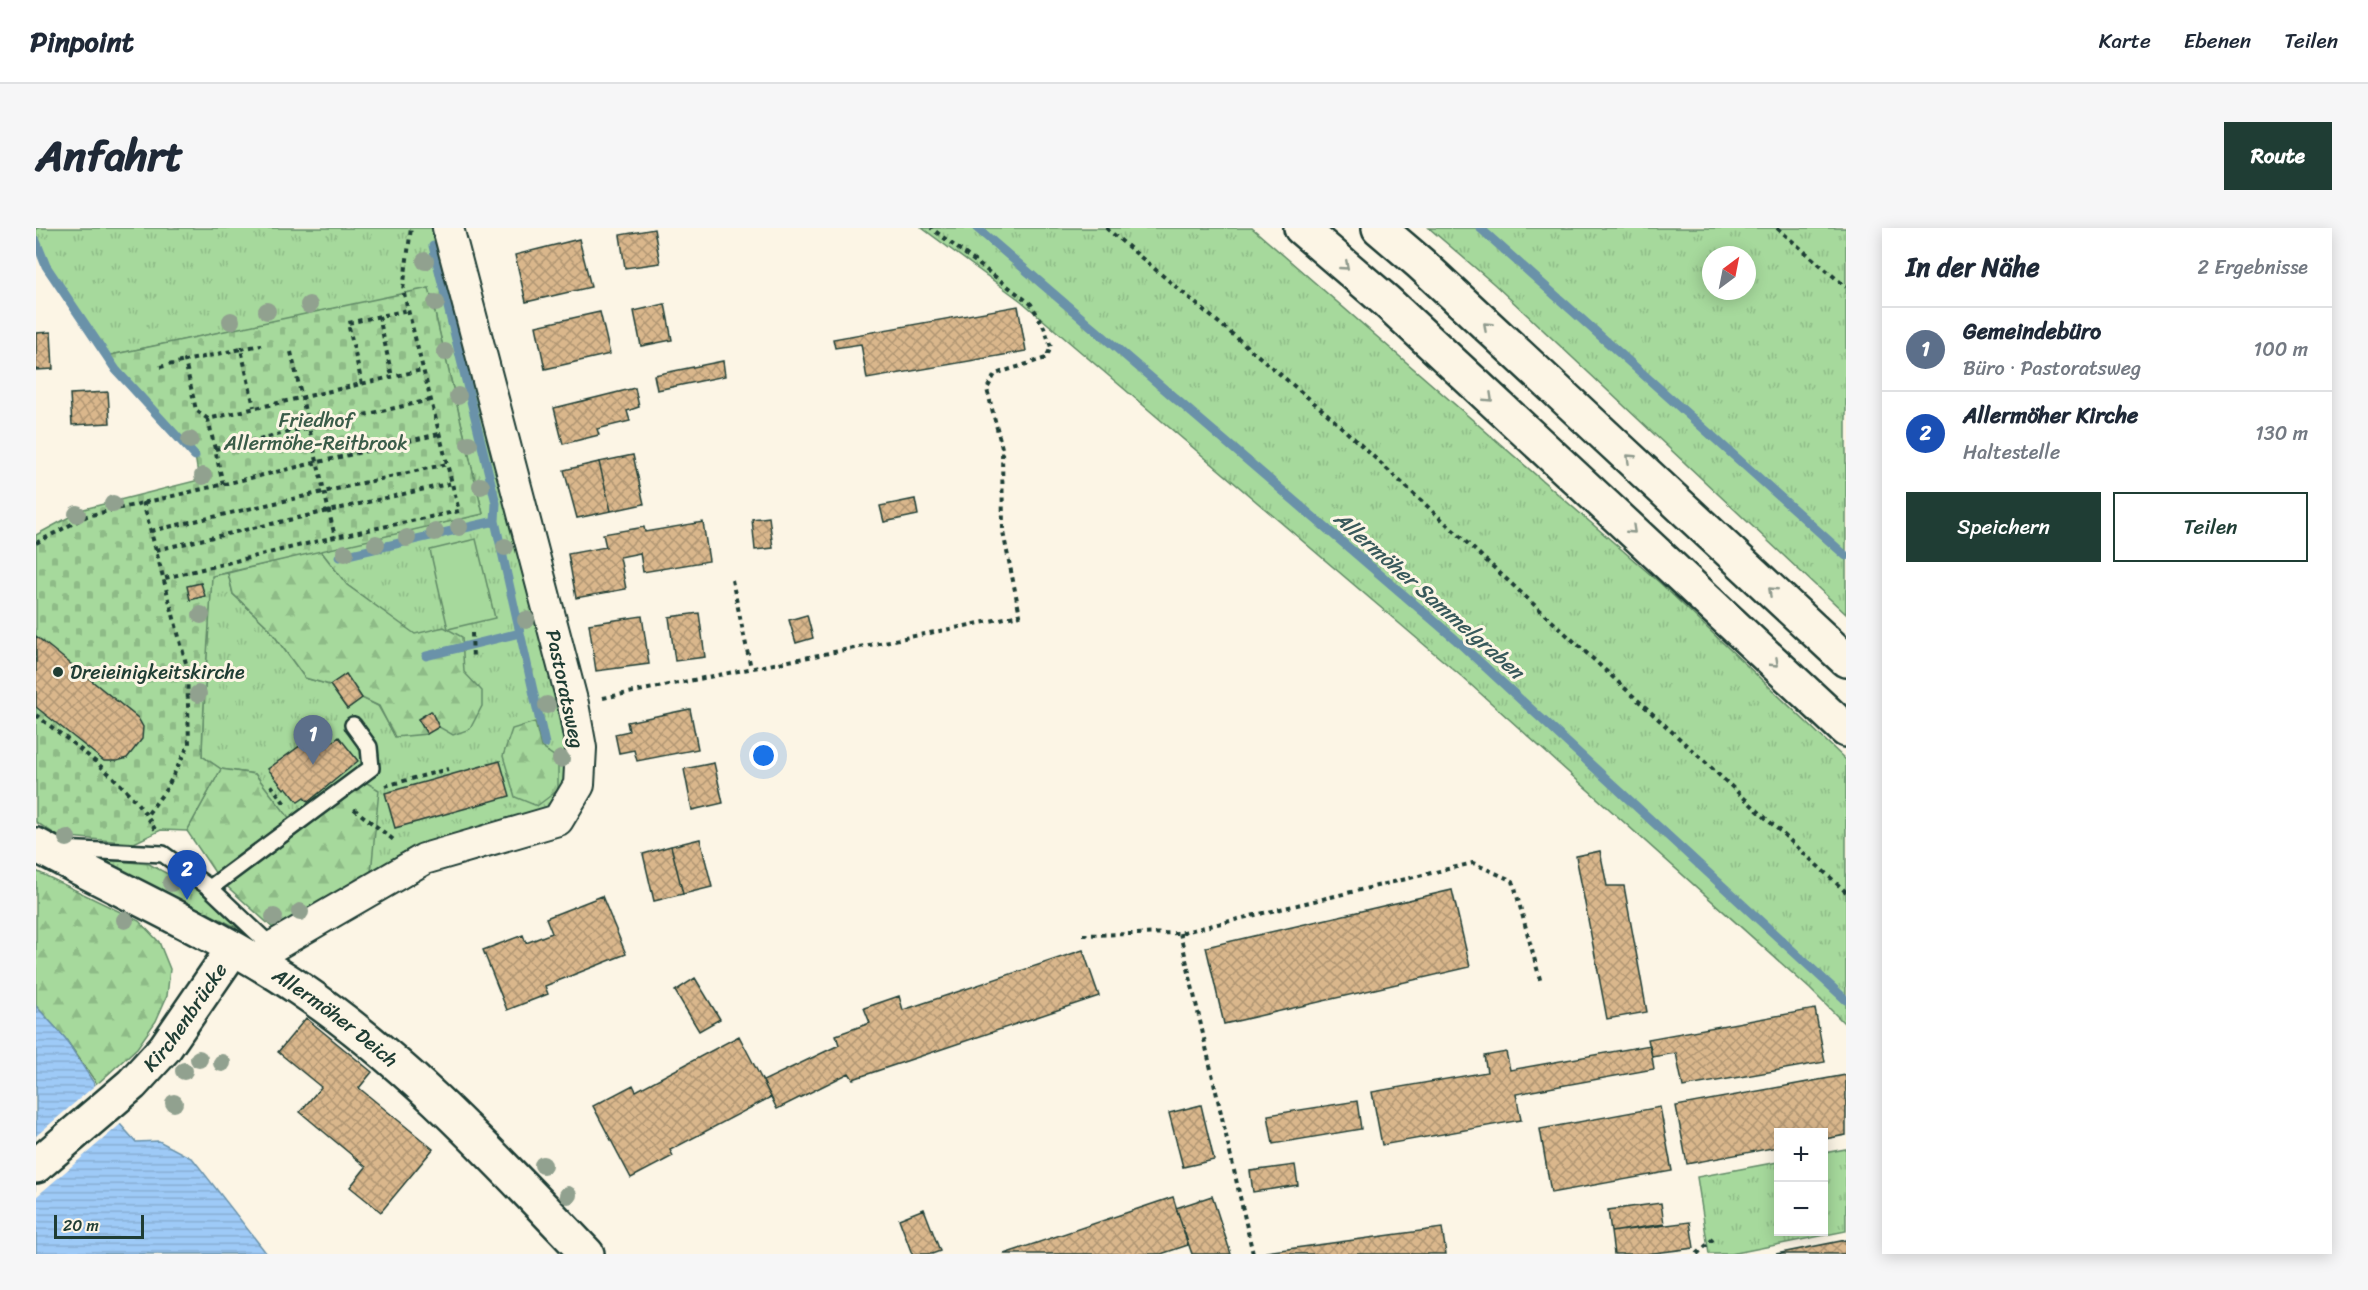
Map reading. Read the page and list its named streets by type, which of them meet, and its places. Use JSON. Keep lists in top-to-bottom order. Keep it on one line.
{"streets":{"main road":["Kirchenbrücke","Allermöher Deich"],"street":["Pastoratsweg"]},"crossings":[["Pastoratsweg","Kirchenbrücke"],["Pastoratsweg","Allermöher Deich"],["Kirchenbrücke","Allermöher Deich"]],"water":["Allermöher Sammelgraben"],"parks":["Friedhof Allermöhe-Reitbrook"],"places":["Dreieinigkeitskirche"],"scale_bar":"20 m","north":"top right","page":{"header":"Pinpoint","nav":["Karte","Ebenen","Teilen"],"title":"Anfahrt","buttons":["Route",["Speichern","Teilen"]],"heading":["In der Nähe","2 Ergebnisse"],"list":[{"mark":"1","name":"Gemeindebüro","note":"Büro · Pastoratsweg","value":"100 m"},{"mark":"2","name":"Allermöher Kirche","note":"Haltestelle","value":"130 m"}],"pins":["1","2"],"map_buttons":["+","−"],"scale":"20 m"}}
